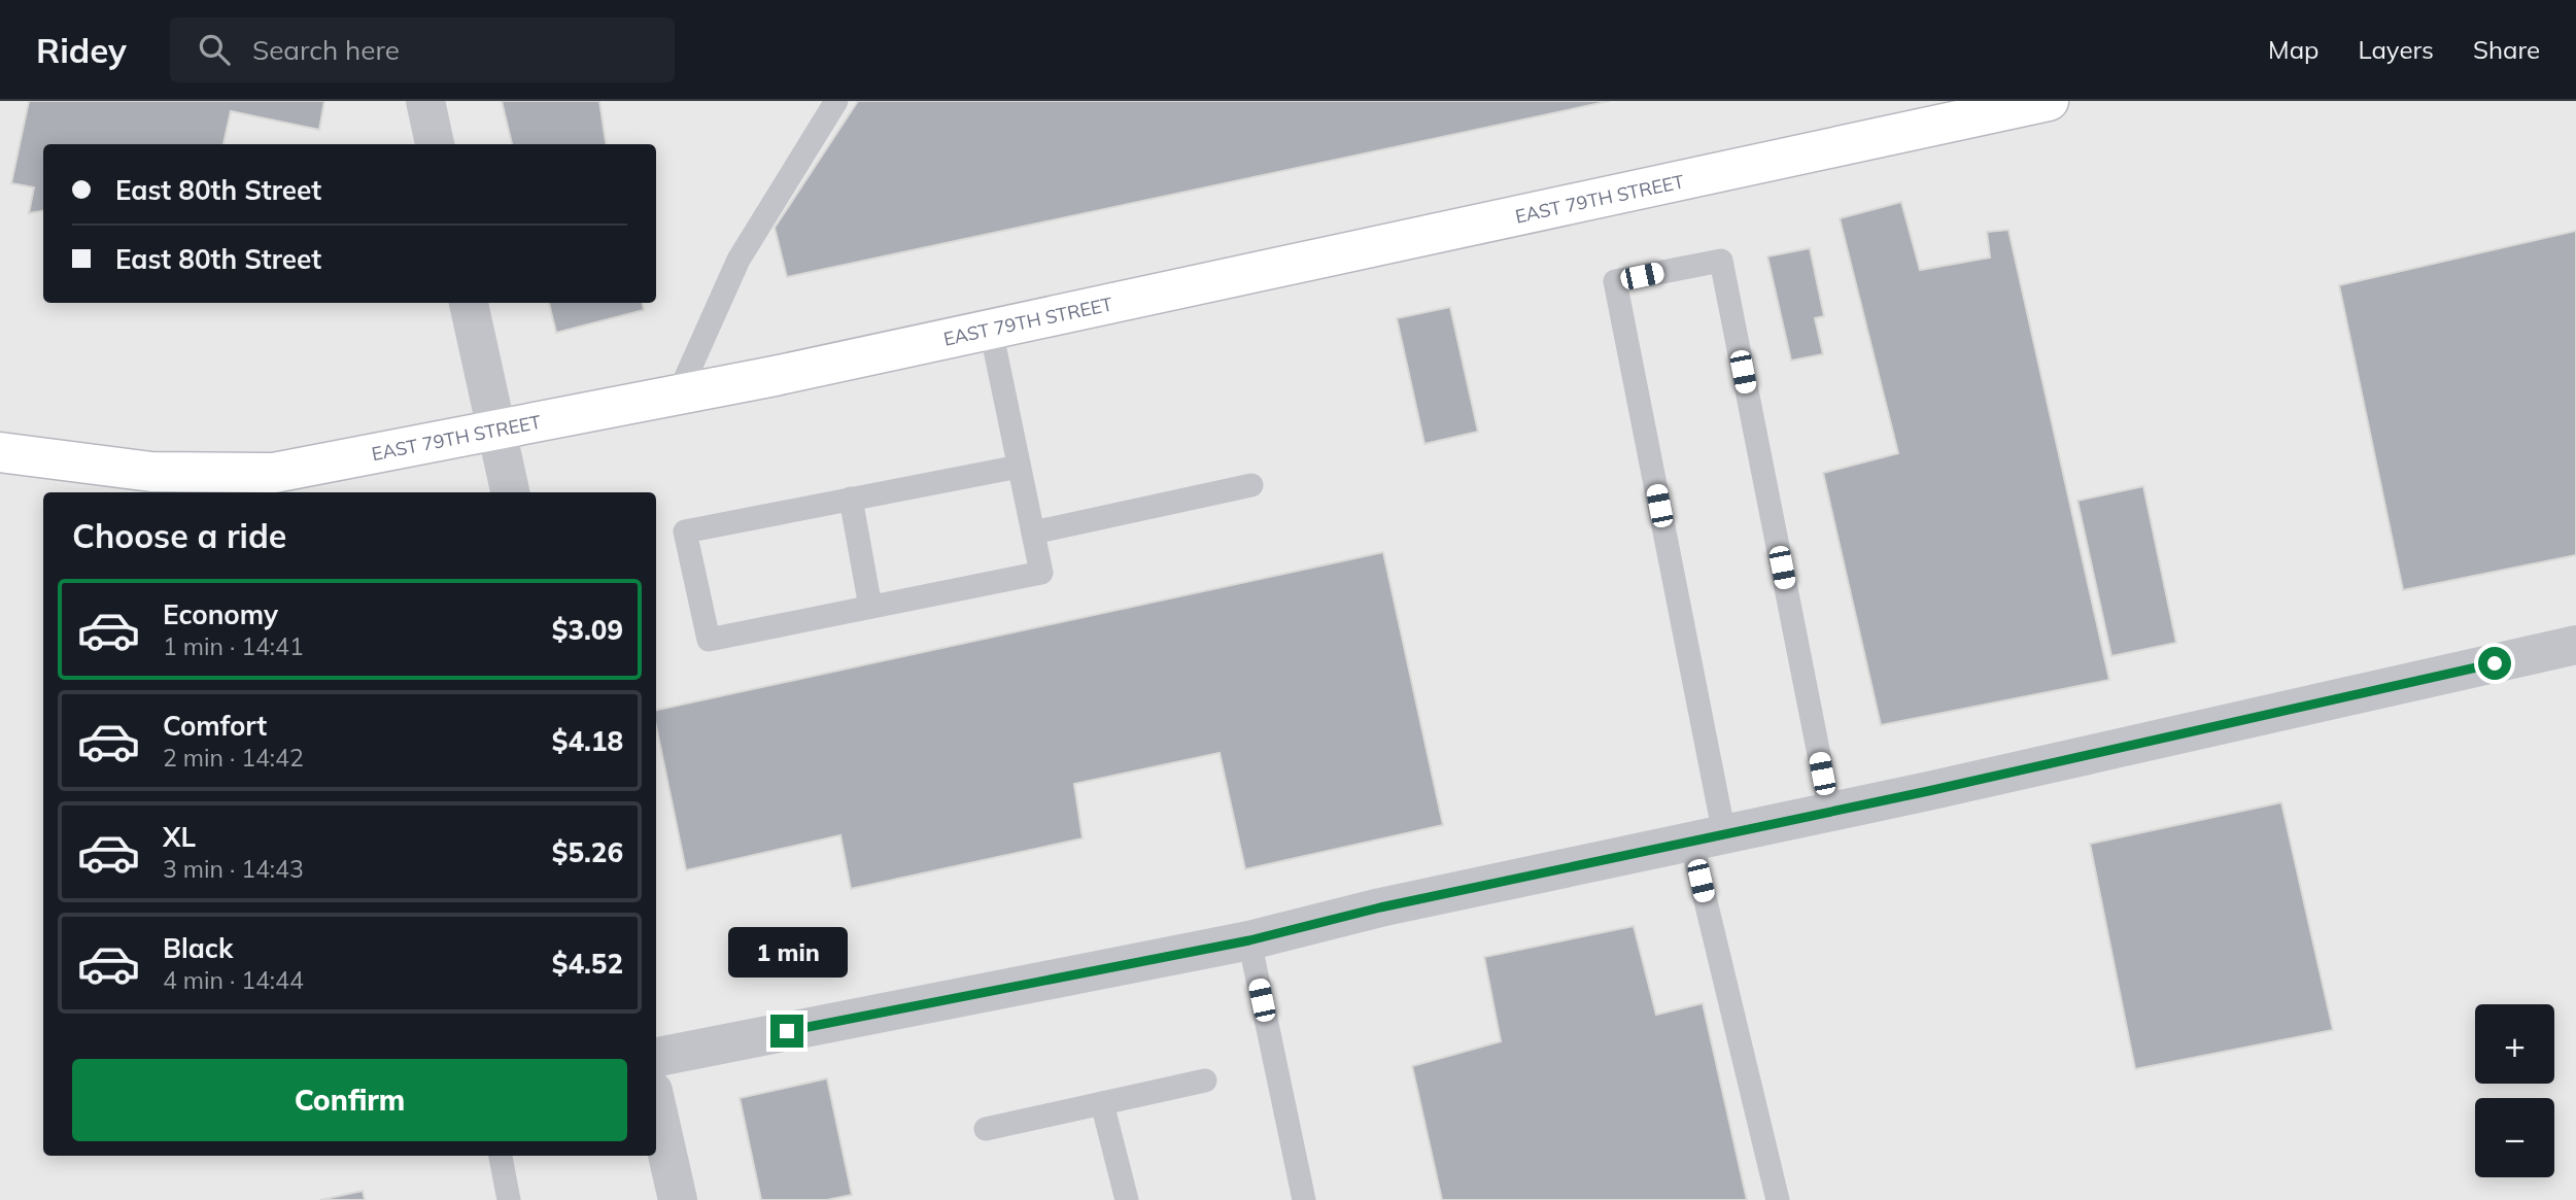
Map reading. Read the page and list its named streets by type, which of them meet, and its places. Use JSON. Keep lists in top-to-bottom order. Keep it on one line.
{"streets":{"main road":["EAST 79TH STREET"]},"page":{"header":"Ridey","search":"Search here","nav":["Map","Layers","Share"],"banner":["East 80th Street","East 80th Street"],"heading":"Choose a ride","list":[{"name":"Economy","note":"1 min · 14:41","value":"$3.09"},{"name":"Comfort","note":"2 min · 14:42","value":"$4.18"},{"name":"XL","note":"3 min · 14:43","value":"$5.26"},{"name":"Black","note":"4 min · 14:44","value":"$4.52"}],"bubble":"1 min","map_buttons":["+","−"],"buttons":"Confirm"}}
